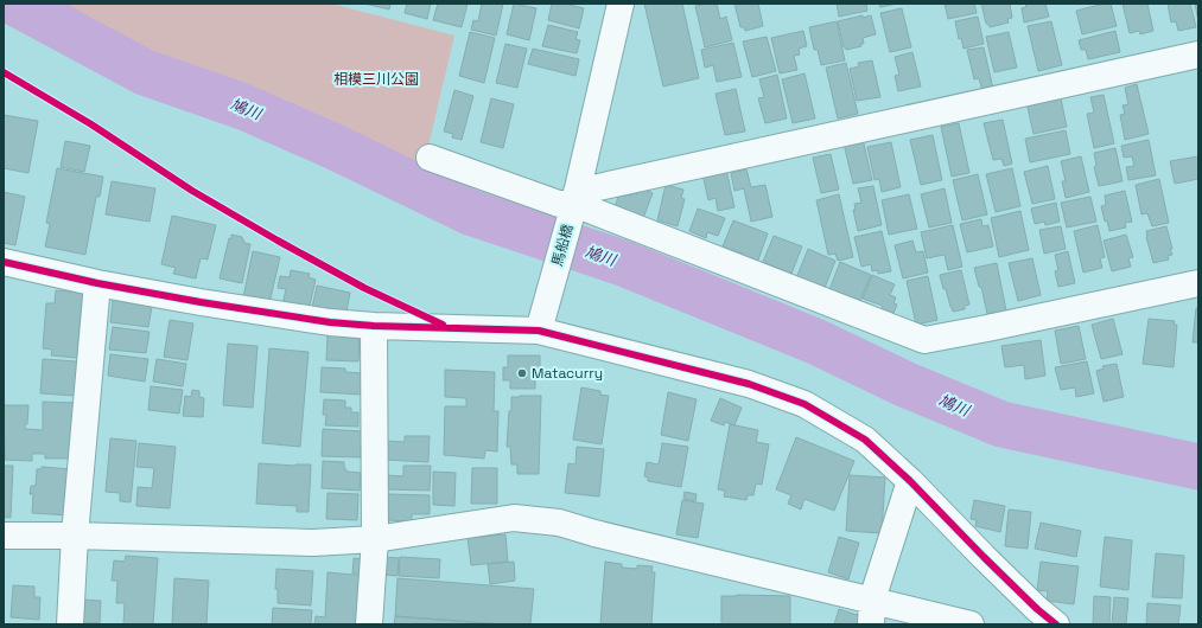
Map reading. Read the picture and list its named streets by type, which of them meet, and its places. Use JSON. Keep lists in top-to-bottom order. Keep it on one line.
{"streets":{"street":["馬船橋"]},"water":["鳩川"],"parks":["相模三川公園"],"places":["Matacurry"]}
